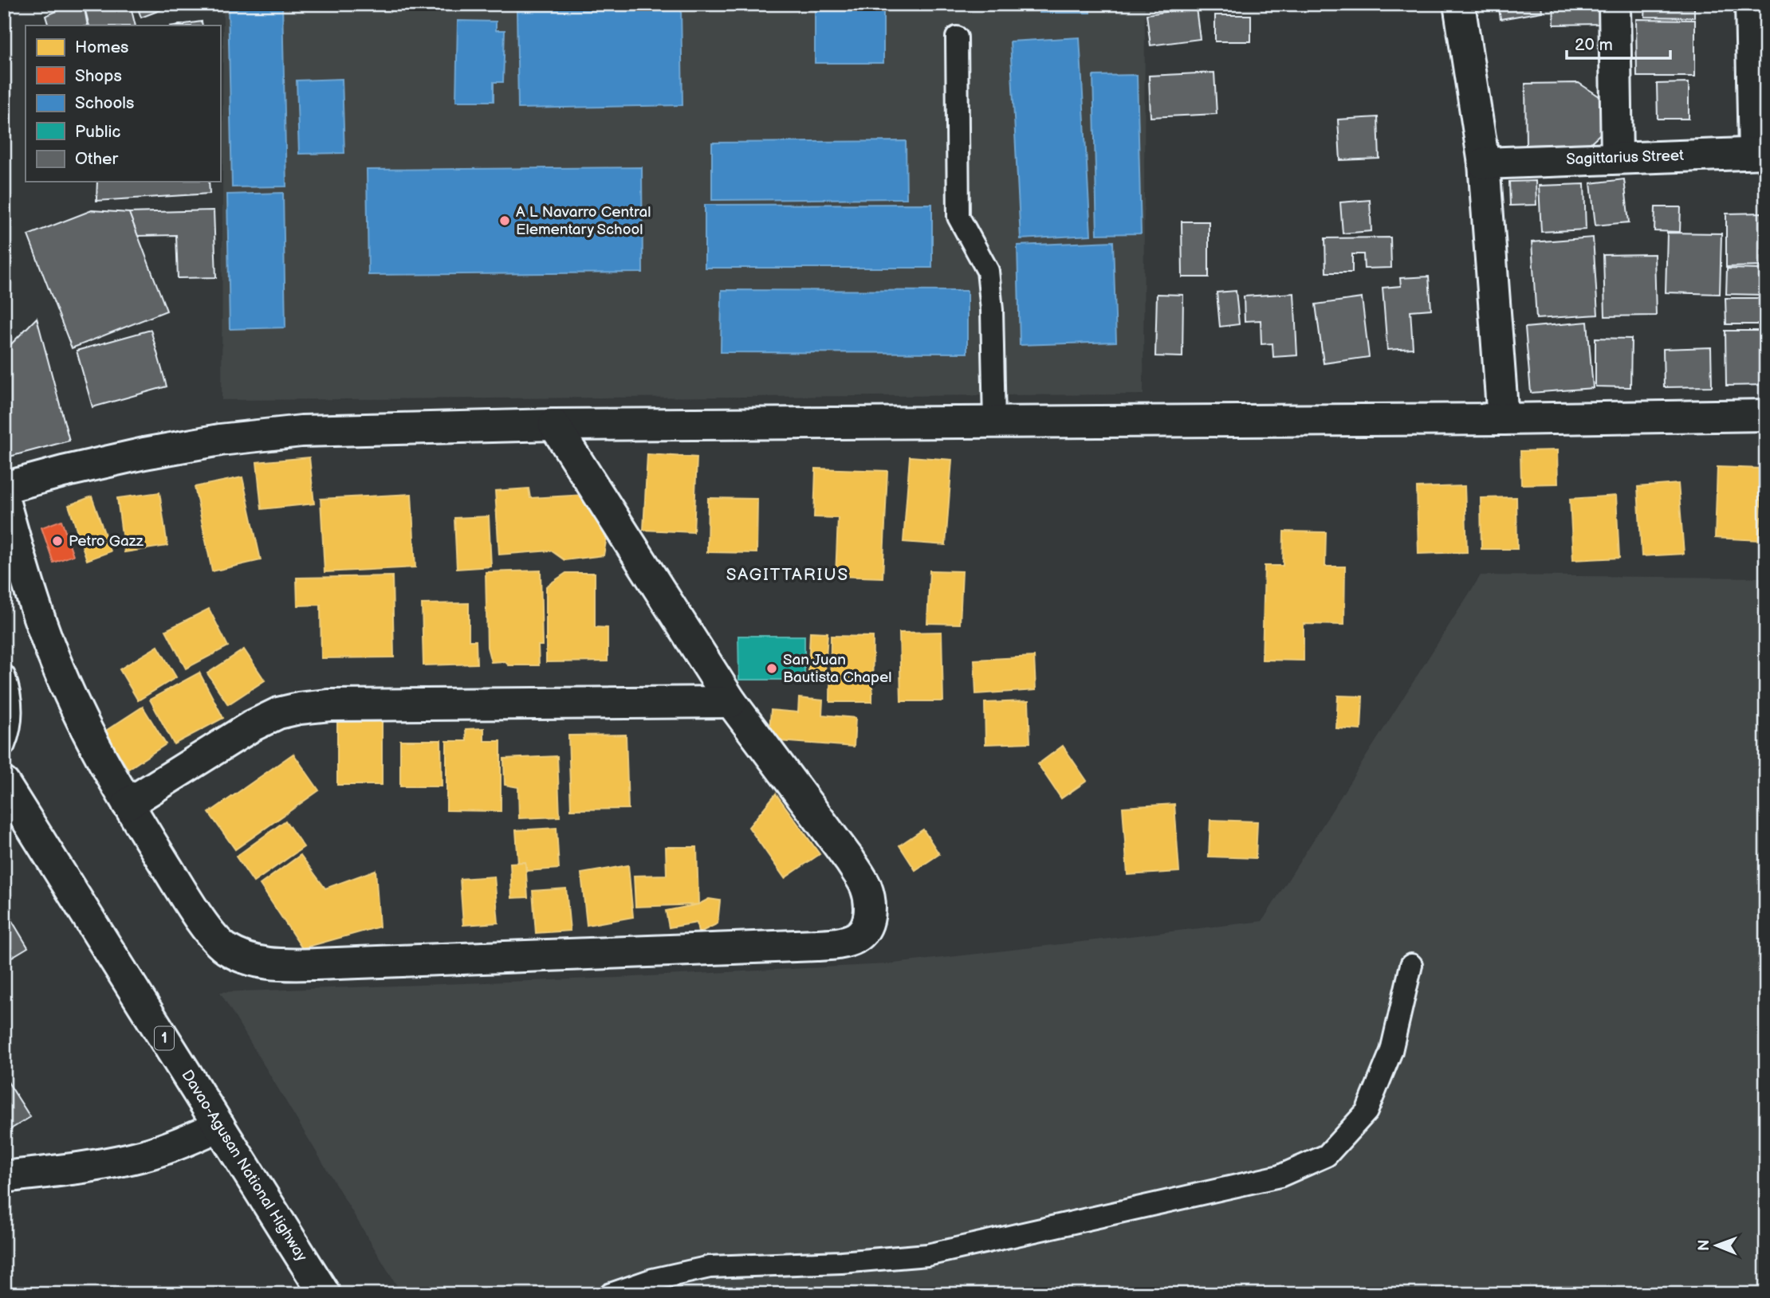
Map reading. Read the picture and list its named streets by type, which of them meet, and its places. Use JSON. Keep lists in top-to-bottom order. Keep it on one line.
{"streets":{"main road":["Sagittarius Street","1","Davao-Agusan National Highway"]},"districts":["SAGITTARIUS"],"places":["A L Navarro Central Elementary School","Petro Gazz","San Juan Bautista Chapel"],"legend":["Homes","Shops","Schools","Public","Other"],"scale_bar":"20 m","north":"left"}
